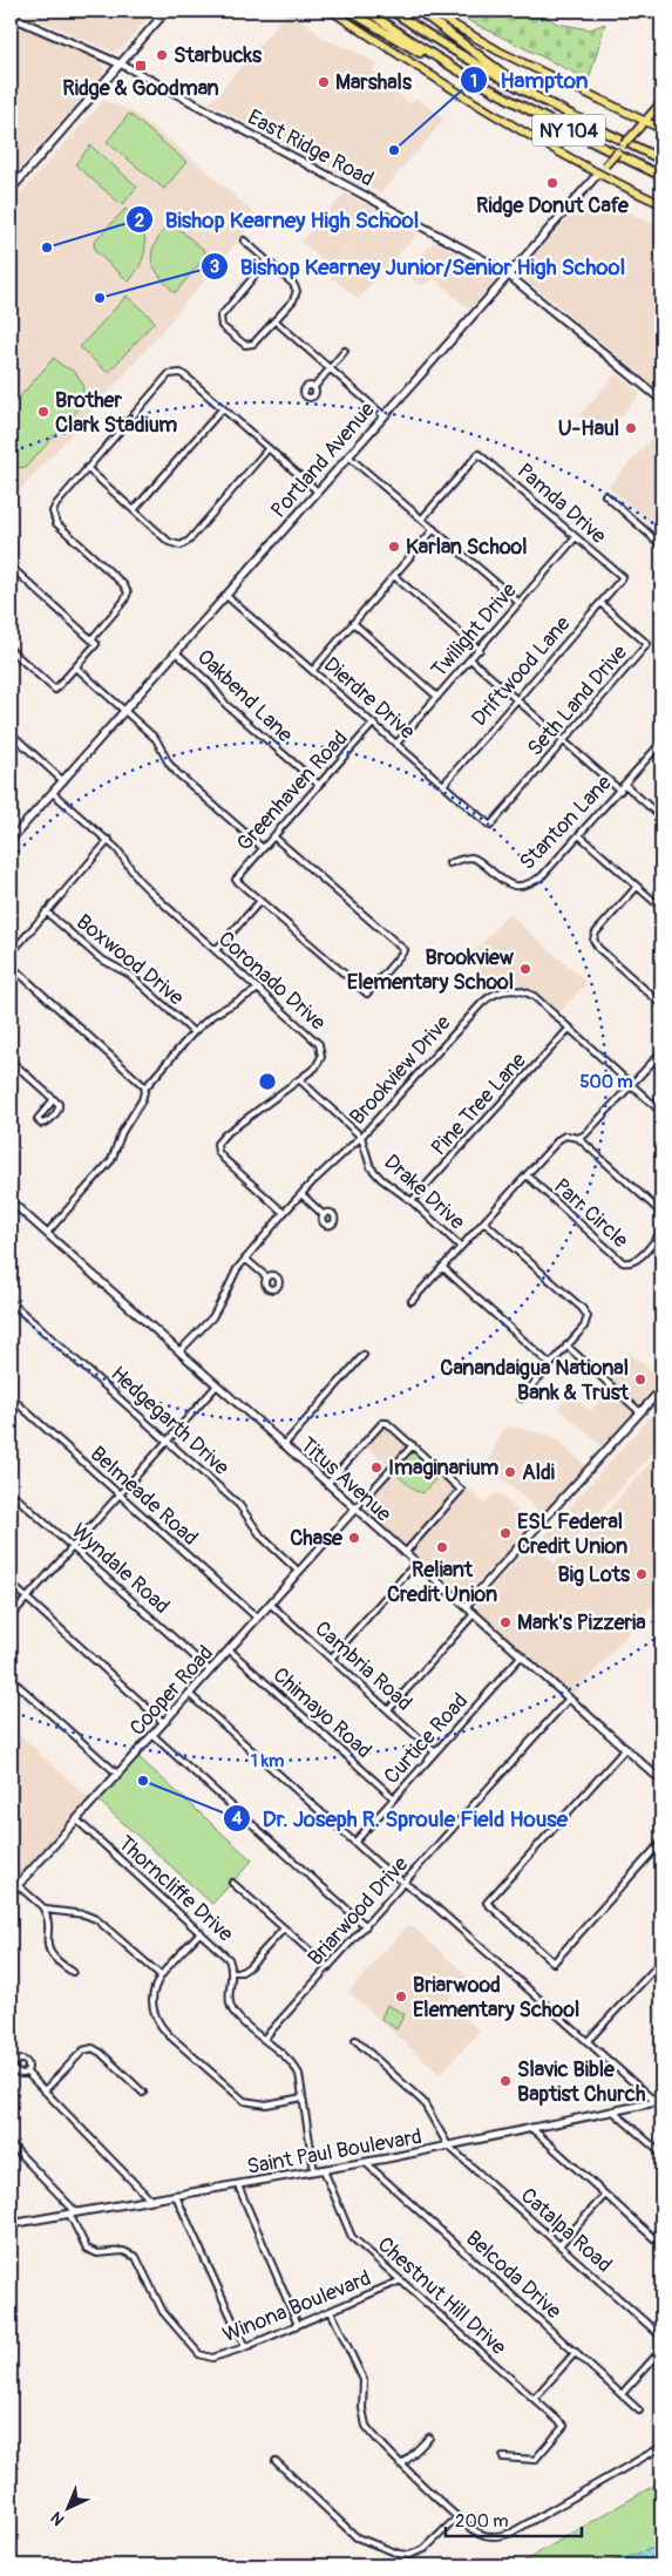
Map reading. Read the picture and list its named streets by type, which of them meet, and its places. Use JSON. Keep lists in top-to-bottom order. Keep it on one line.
{"streets":{"highway":["NY 104"],"main road":["East Ridge Road","Portland Avenue","Titus Avenue","Cooper Road","Saint Paul Boulevard"],"street":["Pamda Drive","Twilight Drive","Driftwood Lane","Oakbend Lane","Dierdre Drive","Seth Land Drive","Greenhaven Road","Stanton Lane","Boxwood Drive","Coronado Drive","Brookview Drive","Pine Tree Lane","Drake Drive","Parr Circle","Hedgegarth Drive","Belmeade Road","Wyndale Road","Cambria Road","Chimayo Road","Curtice Road","Thorncliffe Drive","Briarwood Drive","Catalpa Road","Belcoda Drive","Chestnut Hill Drive","Winona Boulevard"]},"crossings":[["East Ridge Road","Portland Avenue"],["Portland Avenue","Oakbend Lane"],["Portland Avenue","Dierdre Drive"],["Portland Avenue","Coronado Drive"],["Pamda Drive","Twilight Drive"],["Pamda Drive","Driftwood Lane"],["Twilight Drive","Dierdre Drive"],["Driftwood Lane","Dierdre Drive"],["Driftwood Lane","Seth Land Drive"],["Oakbend Lane","Greenhaven Road"],["Dierdre Drive","Seth Land Drive"],["Dierdre Drive","Greenhaven Road"],["Coronado Drive","Brookview Drive"],["Coronado Drive","Drake Drive"],["Brookview Drive","Pine Tree Lane"],["Brookview Drive","Drake Drive"],["Brookview Drive","Titus Avenue"],["Pine Tree Lane","Drake Drive"],["Hedgegarth Drive","Cooper Road"],["Titus Avenue","Cooper Road"],["Titus Avenue","Curtice Road"],["Titus Avenue","Briarwood Drive"],["Belmeade Road","Cooper Road"],["Wyndale Road","Cooper Road"],["Cambria Road","Cooper Road"],["Cambria Road","Curtice Road"],["Cooper Road","Chimayo Road"],["Cooper Road","Thorncliffe Drive"],["Chimayo Road","Curtice Road"],["Thorncliffe Drive","Briarwood Drive"],["Thorncliffe Drive","Saint Paul Boulevard"],["Saint Paul Boulevard","Catalpa Road"],["Saint Paul Boulevard","Belcoda Drive"],["Saint Paul Boulevard","Chestnut Hill Drive"],["Saint Paul Boulevard","Winona Boulevard"],["Chestnut Hill Drive","Winona Boulevard"]],"places":{"other":["Starbucks","Marshals","Hampton","Ridge Donut Cafe","Bishop Kearney High School","Bishop Kearney Junior/Senior High School","Brother Clark Stadium","U-Haul","Karlan School","Brookview Elementary School","Canandaigua National Bank & Trust","Imaginarium","Aldi","ESL Federal Credit Union","Chase","Reliant Credit Union","Big Lots","Mark's Pizzeria","Dr. Joseph R. Sproule Field House","Briarwood Elementary School","Slavic Bible Baptist Church"],"transit":["Ridge & Goodman"]},"scale_bar":"200 m","north":"bottom left","rings":["500 m","1 km"]}
